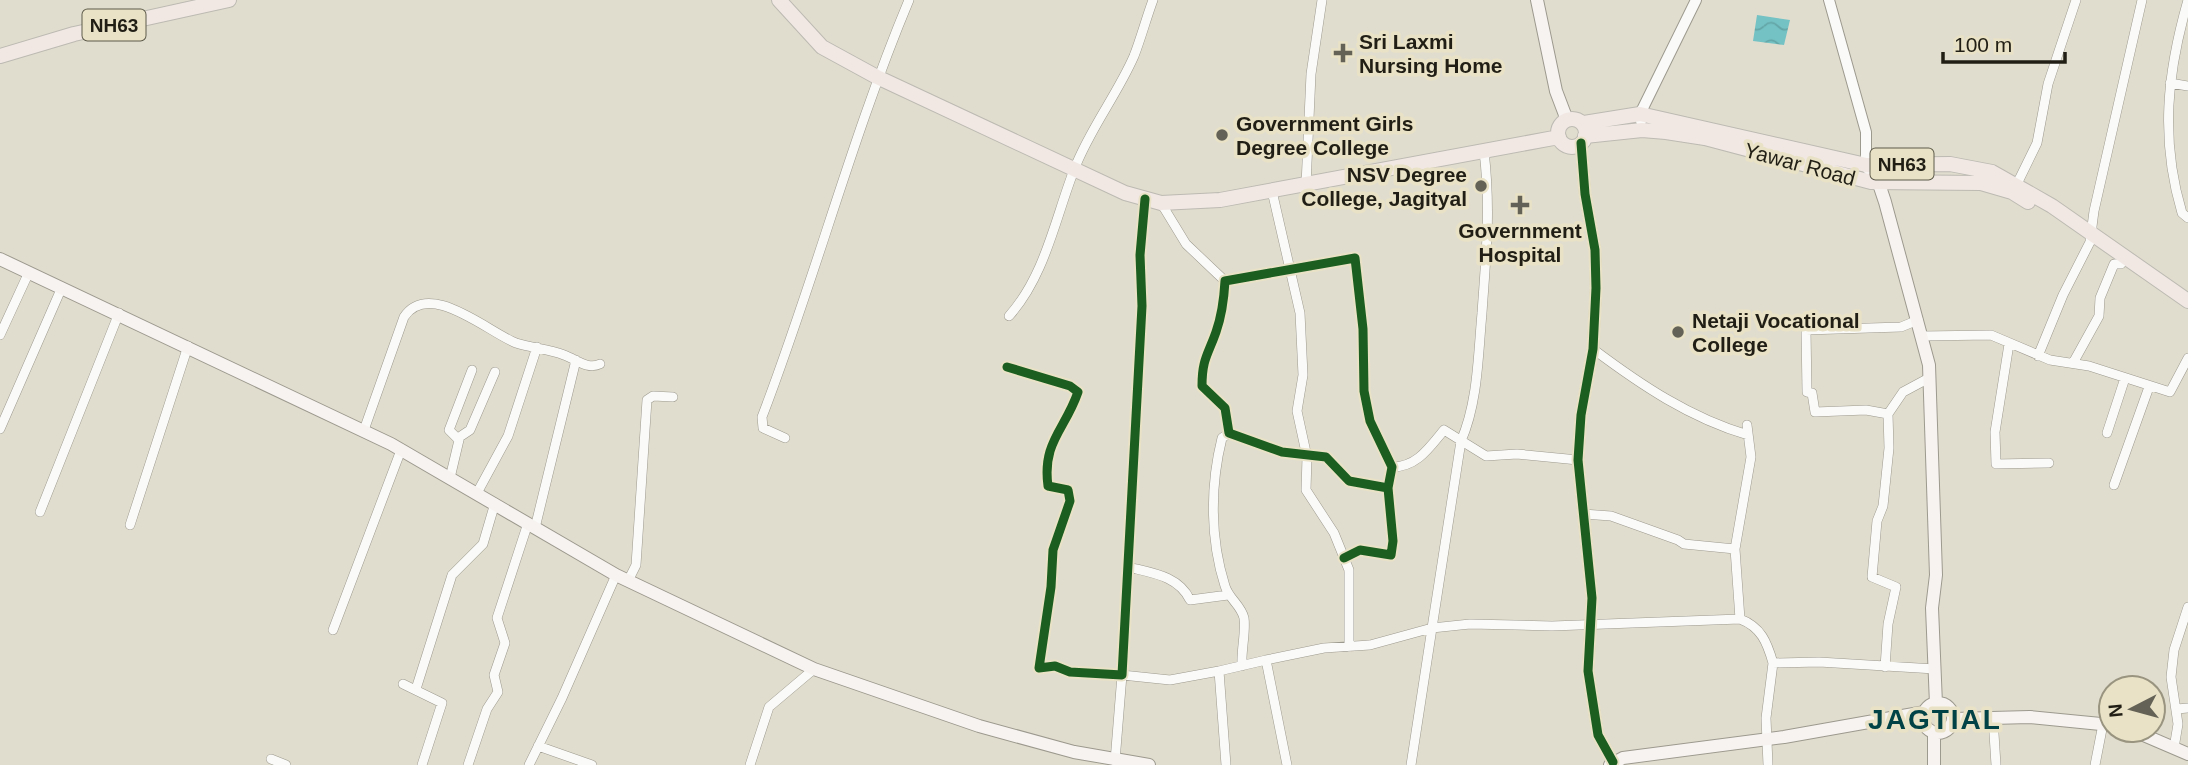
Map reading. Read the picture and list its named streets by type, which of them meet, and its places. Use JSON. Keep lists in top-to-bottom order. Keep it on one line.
{"streets":{"highway":["NH63","Yawar Road"]},"crossings":[["NH63","Yawar Road"]],"districts":["JAGTIAL"],"places":{"health":["Sri Laxmi Nursing Home","Government Hospital"],"other":["Government Girls Degree College","NSV Degree College, Jagityal","Netaji Vocational College"]},"scale_bar":"100 m","north":"left"}
